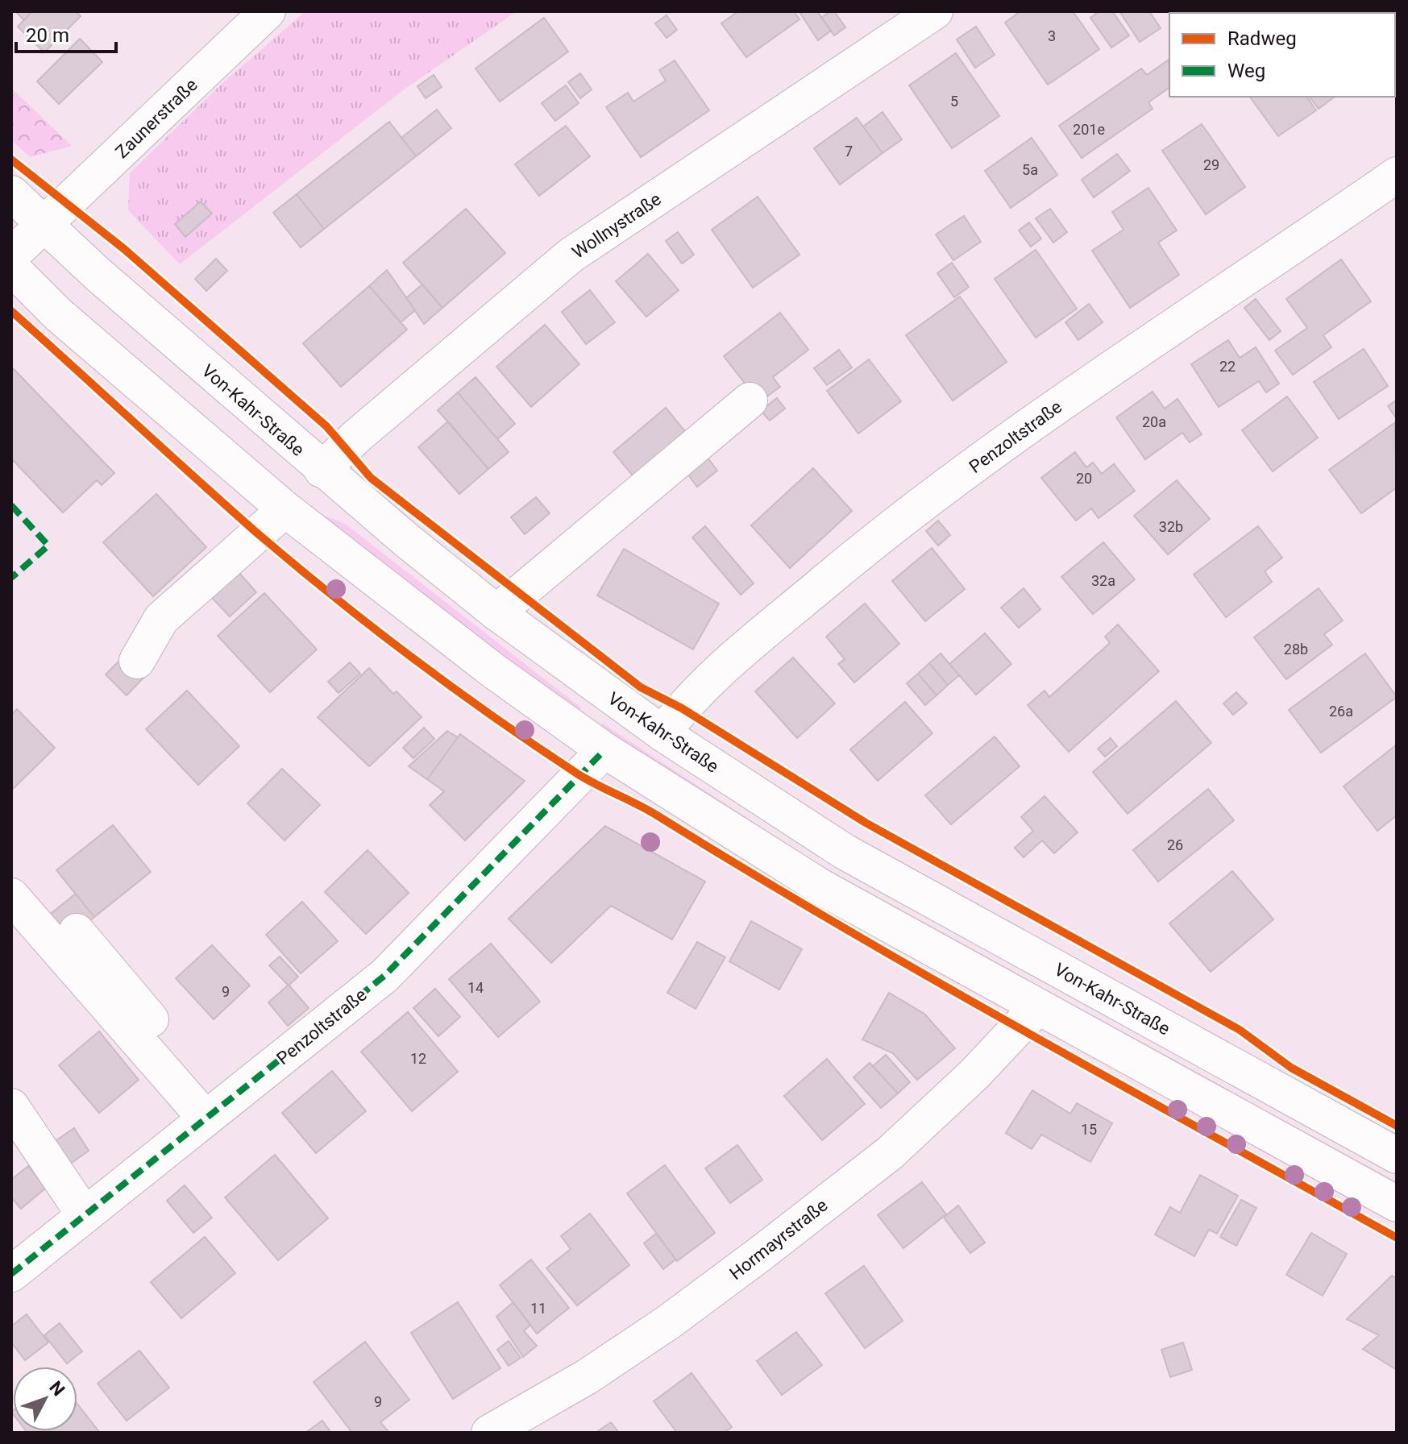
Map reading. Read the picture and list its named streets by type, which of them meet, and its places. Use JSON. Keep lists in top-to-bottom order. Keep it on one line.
{"streets":{"street":["Zaunerstraße","Wollnystraße","Von-Kahr-Straße","Penzoltstraße","Hormayrstraße"]},"crossings":[["Zaunerstraße","Von-Kahr-Straße"],["Wollnystraße","Von-Kahr-Straße"],["Von-Kahr-Straße","Penzoltstraße"]],"house_numbers":["3","5","201e","7","29","5a","22","20a","20","32b","32a","28b","26a","26","14","9","12","15","11","9"],"legend":["Radweg","Weg"],"scale_bar":"20 m","north":"top right"}
